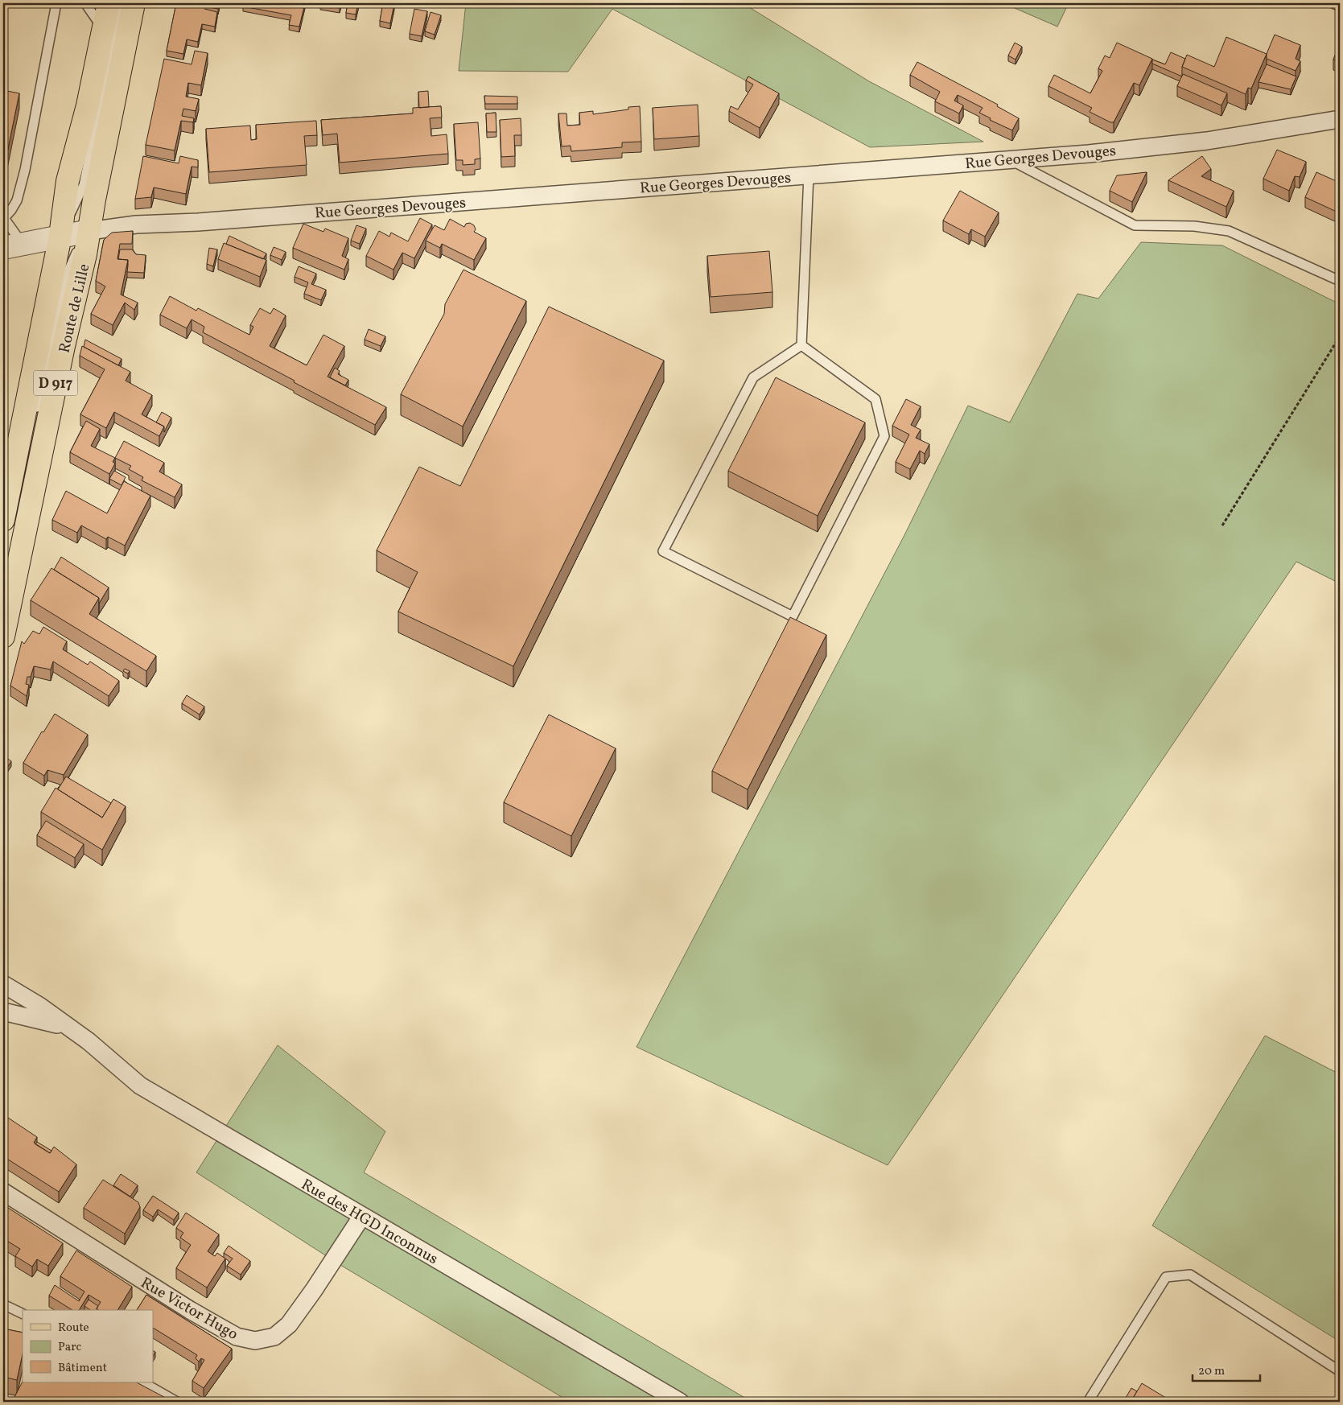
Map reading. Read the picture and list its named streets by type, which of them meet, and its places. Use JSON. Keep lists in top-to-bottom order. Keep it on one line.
{"streets":{"main road":["Route de Lille","D 917"],"street":["Rue Georges Devouges","Rue des HGD Inconnus","Rue Victor Hugo"]},"crossings":[["Rue Georges Devouges","Route de Lille"],["Rue des HGD Inconnus","Rue Victor Hugo"]],"legend":["Route","Parc","Bâtiment"],"scale_bar":"20 m"}
